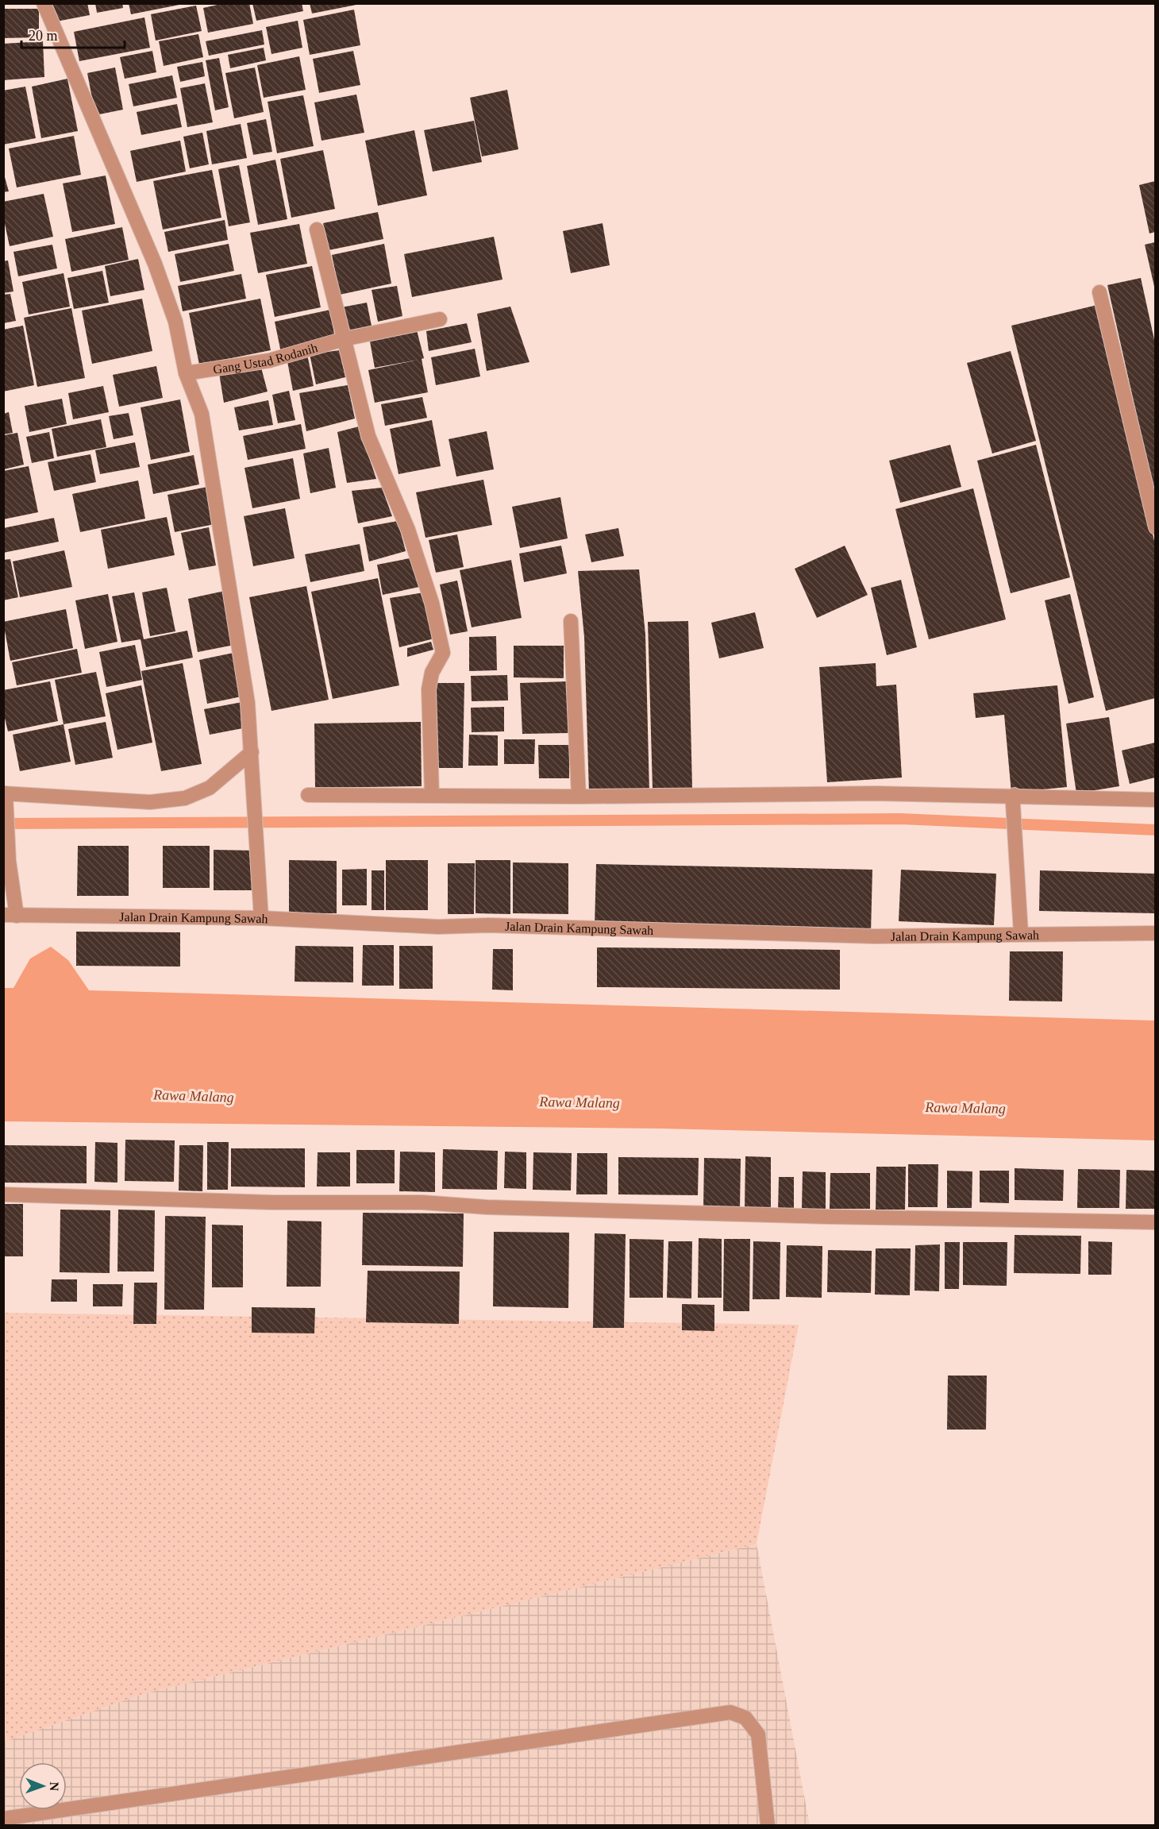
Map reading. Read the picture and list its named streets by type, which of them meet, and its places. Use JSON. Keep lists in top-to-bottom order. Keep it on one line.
{"streets":{"street":["Gang Ustad Rodanih","Jalan Drain Kampung Sawah"]},"water":["Rawa Malang"],"scale_bar":"20 m","north":"right"}
